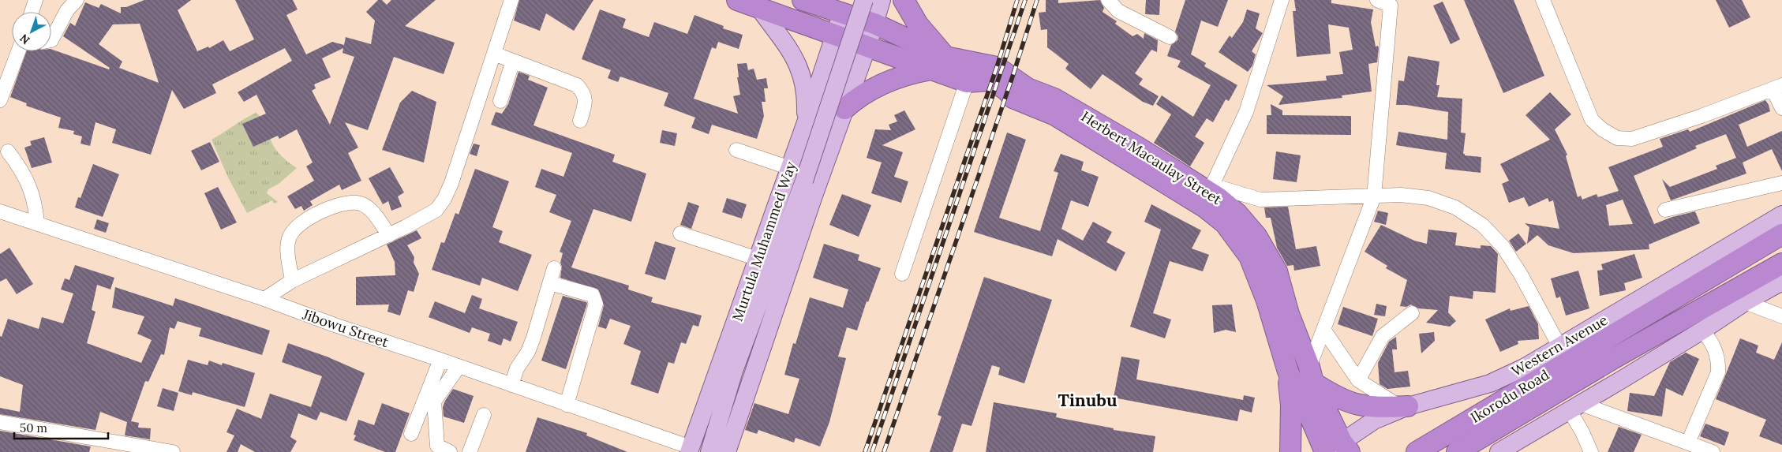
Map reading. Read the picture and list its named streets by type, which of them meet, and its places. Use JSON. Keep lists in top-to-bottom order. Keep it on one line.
{"streets":{"highway":["Herbert Macaulay Street","Western Avenue","Ikorodu Road"],"main road":["Murtula Muhammed Way"],"street":["Jibowu Street"]},"crossings":[["Herbert Macaulay Street","Murtula Muhammed Way"],["Herbert Macaulay Street","Western Avenue"],["Murtula Muhammed Way","Jibowu Street"],["Western Avenue","Ikorodu Road"]],"districts":["Tinubu"],"scale_bar":"50 m","north":"bottom left"}
